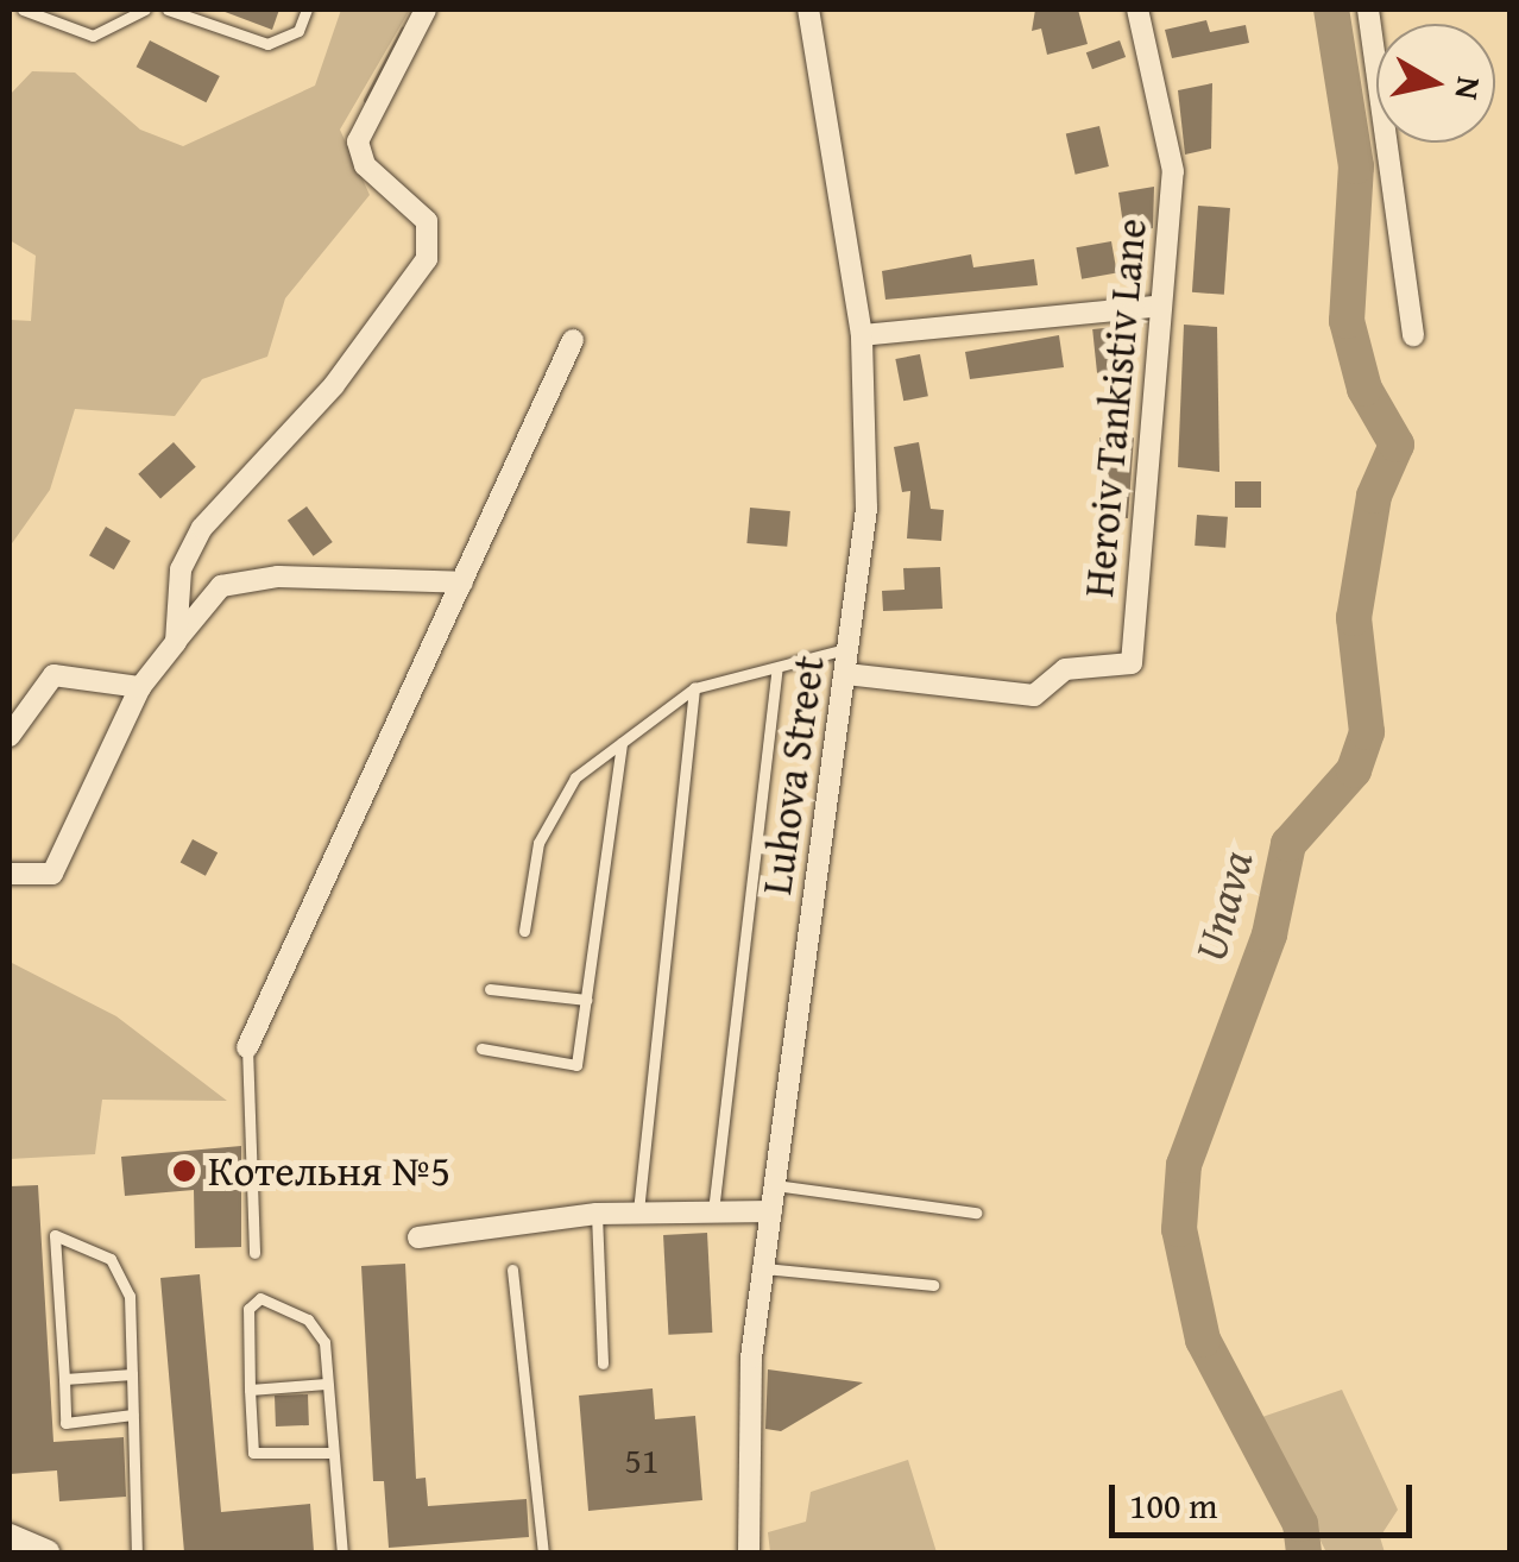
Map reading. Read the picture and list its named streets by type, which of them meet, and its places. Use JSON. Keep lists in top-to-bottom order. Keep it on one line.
{"streets":{"street":["Heroiv Tankistiv Lane","Luhova Street"]},"crossings":[["Heroiv Tankistiv Lane","Luhova Street"]],"water":["Unava"],"places":["Котельня №5"],"house_numbers":["51"],"scale_bar":"100 m","north":"right"}
